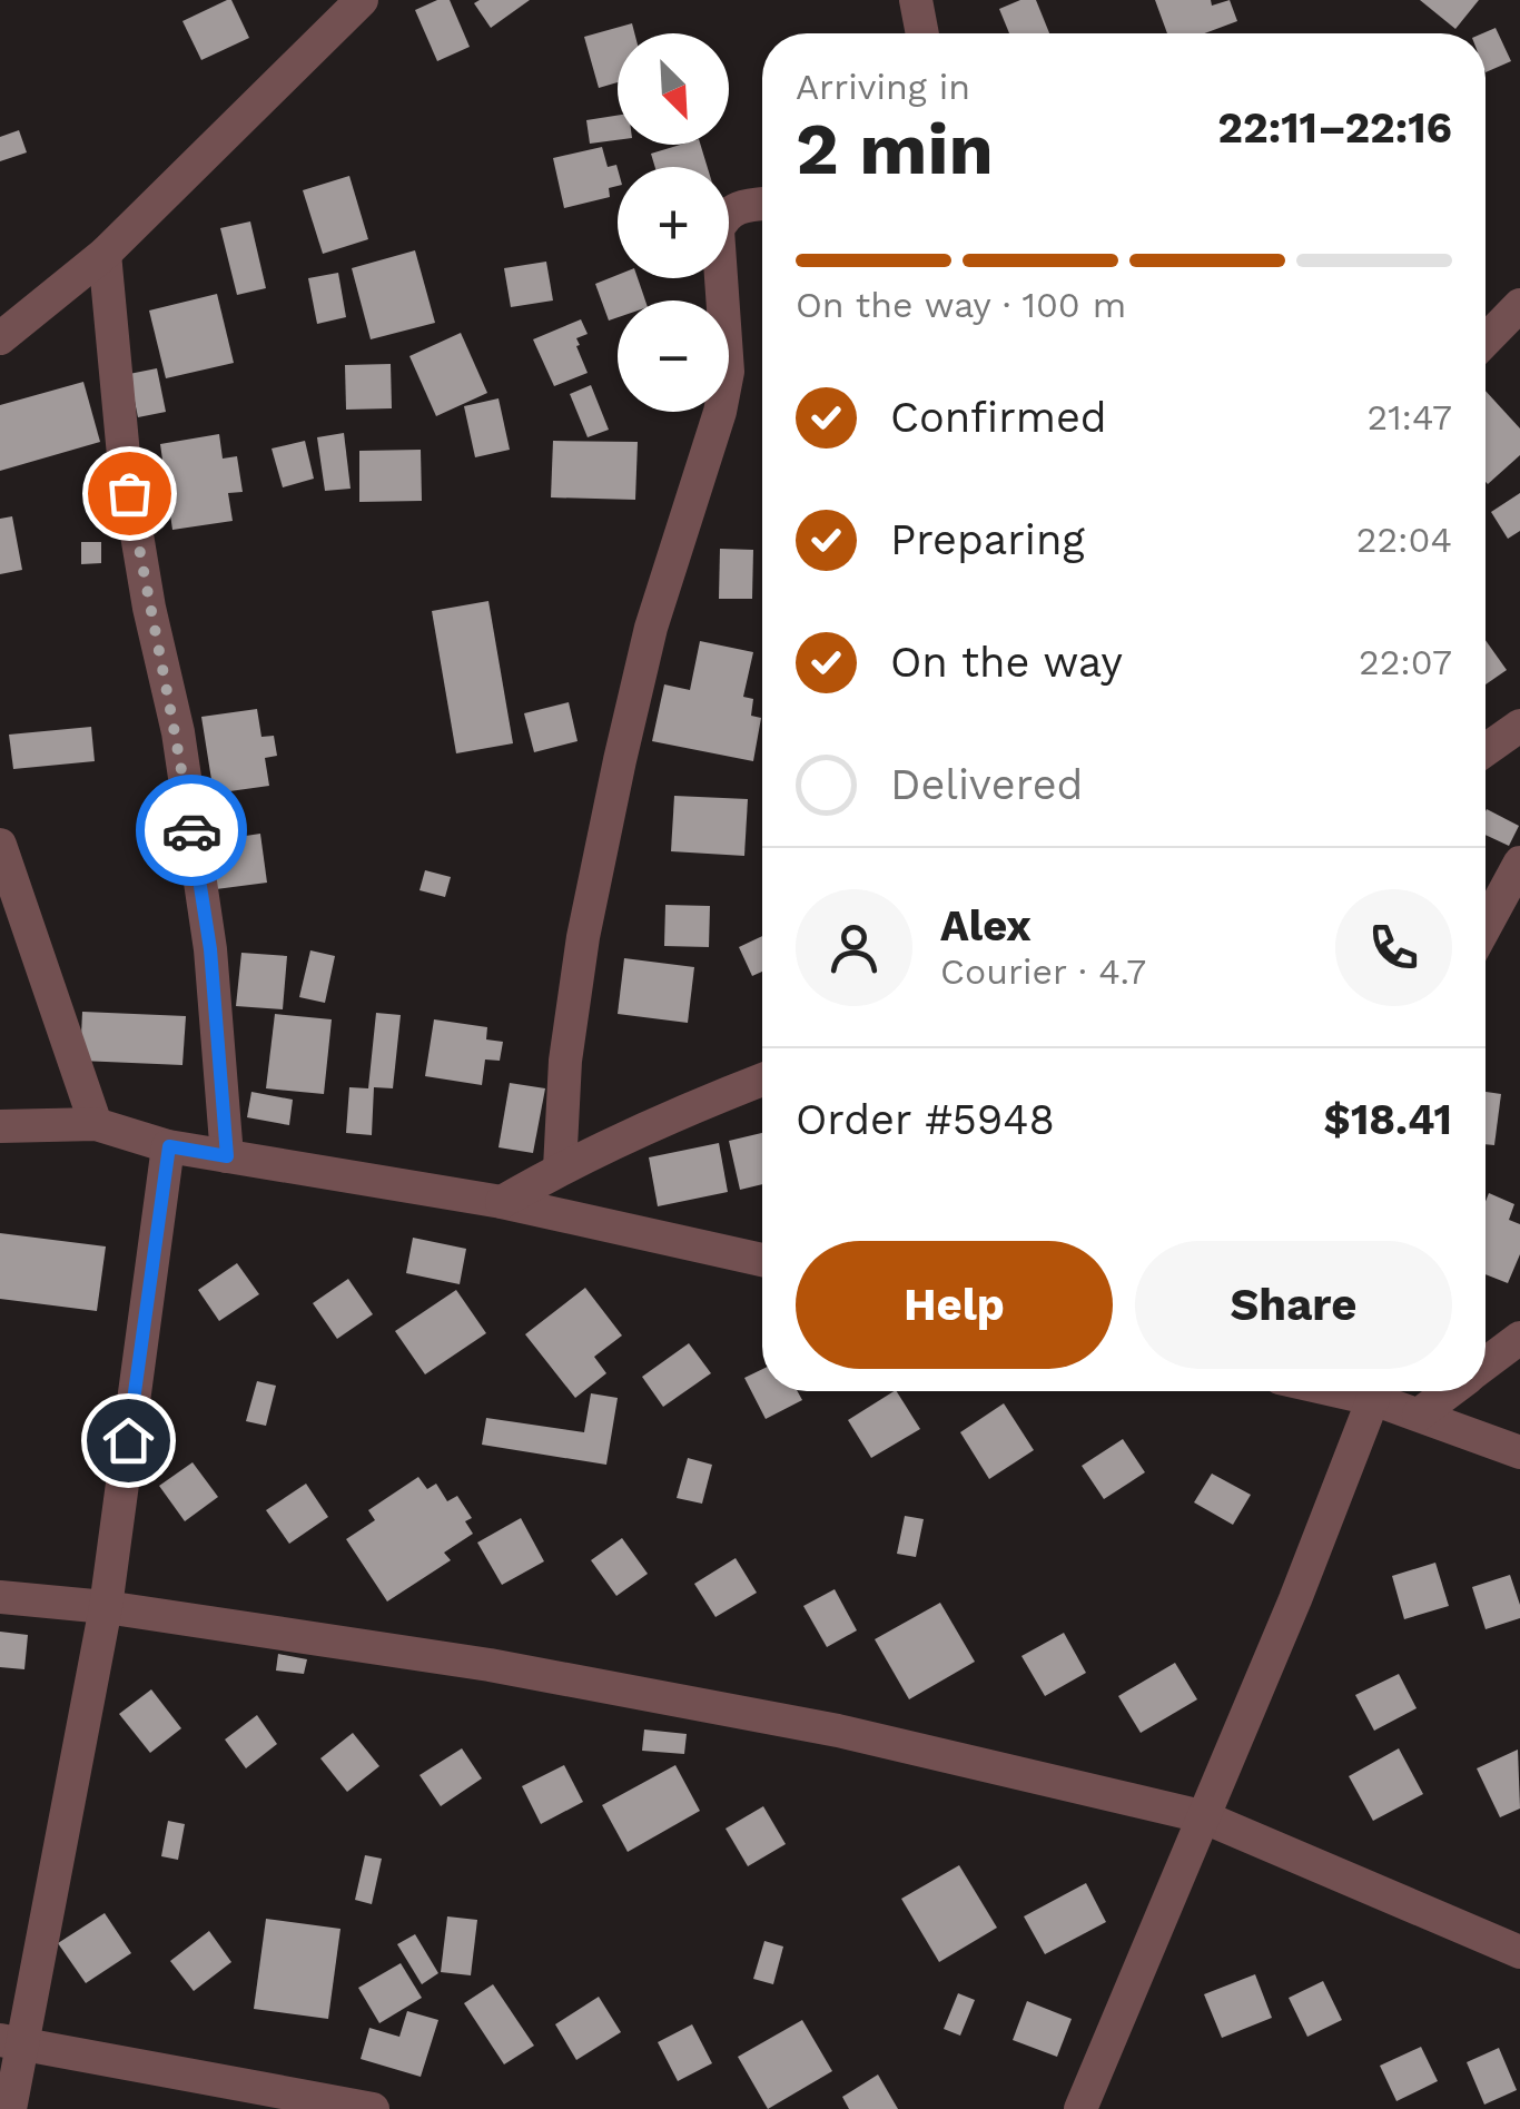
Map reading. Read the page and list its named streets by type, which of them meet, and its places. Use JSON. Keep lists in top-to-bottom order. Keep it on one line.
{"north":"bottom right","page":{"map_buttons":["+","−"],"heading":["2 min","Arriving in","22:11–22:16"],"panel":["Alex","Courier · 4.7","Order #5948","$18.41"],"bar":"On the way · 100 m","list":[["Confirmed","21:47"],["Preparing","22:04"],["On the way","22:07"],"Delivered"],"buttons":["Help","Share"]}}
